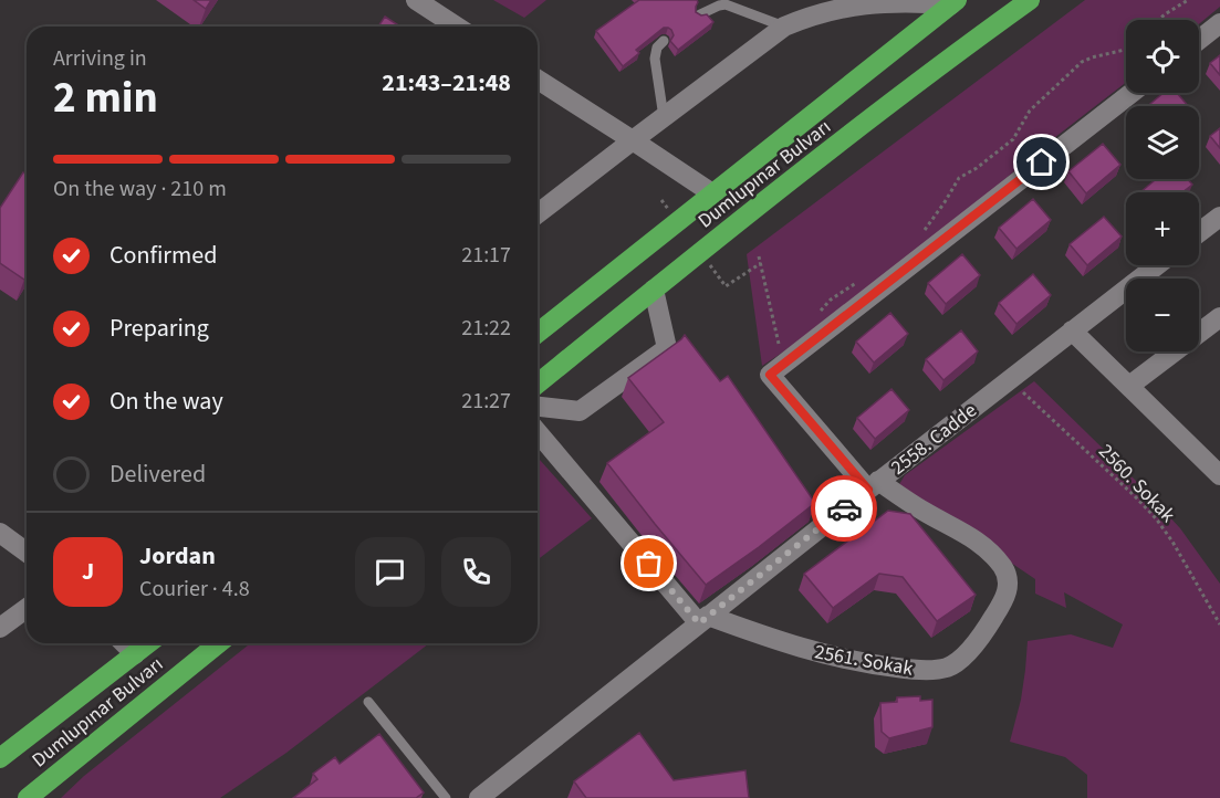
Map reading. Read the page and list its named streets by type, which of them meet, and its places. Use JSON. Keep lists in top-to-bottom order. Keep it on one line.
{"streets":{"highway":["Dumlupınar Bulvarı"],"street":["2558. Cadde","2561. Sokak"],"path":["2560. Sokak"]},"crossings":[["2558. Cadde","2560. Sokak"],["2558. Cadde","2561. Sokak"]],"page":{"map_buttons":["+","−"],"heading":["2 min","Arriving in","21:43–21:48"],"panel":["Jordan","Courier · 4.8"],"bar":"On the way · 210 m","list":[["Confirmed","21:17"],["Preparing","21:22"],["On the way","21:27"],"Delivered"],"round":"J"}}
